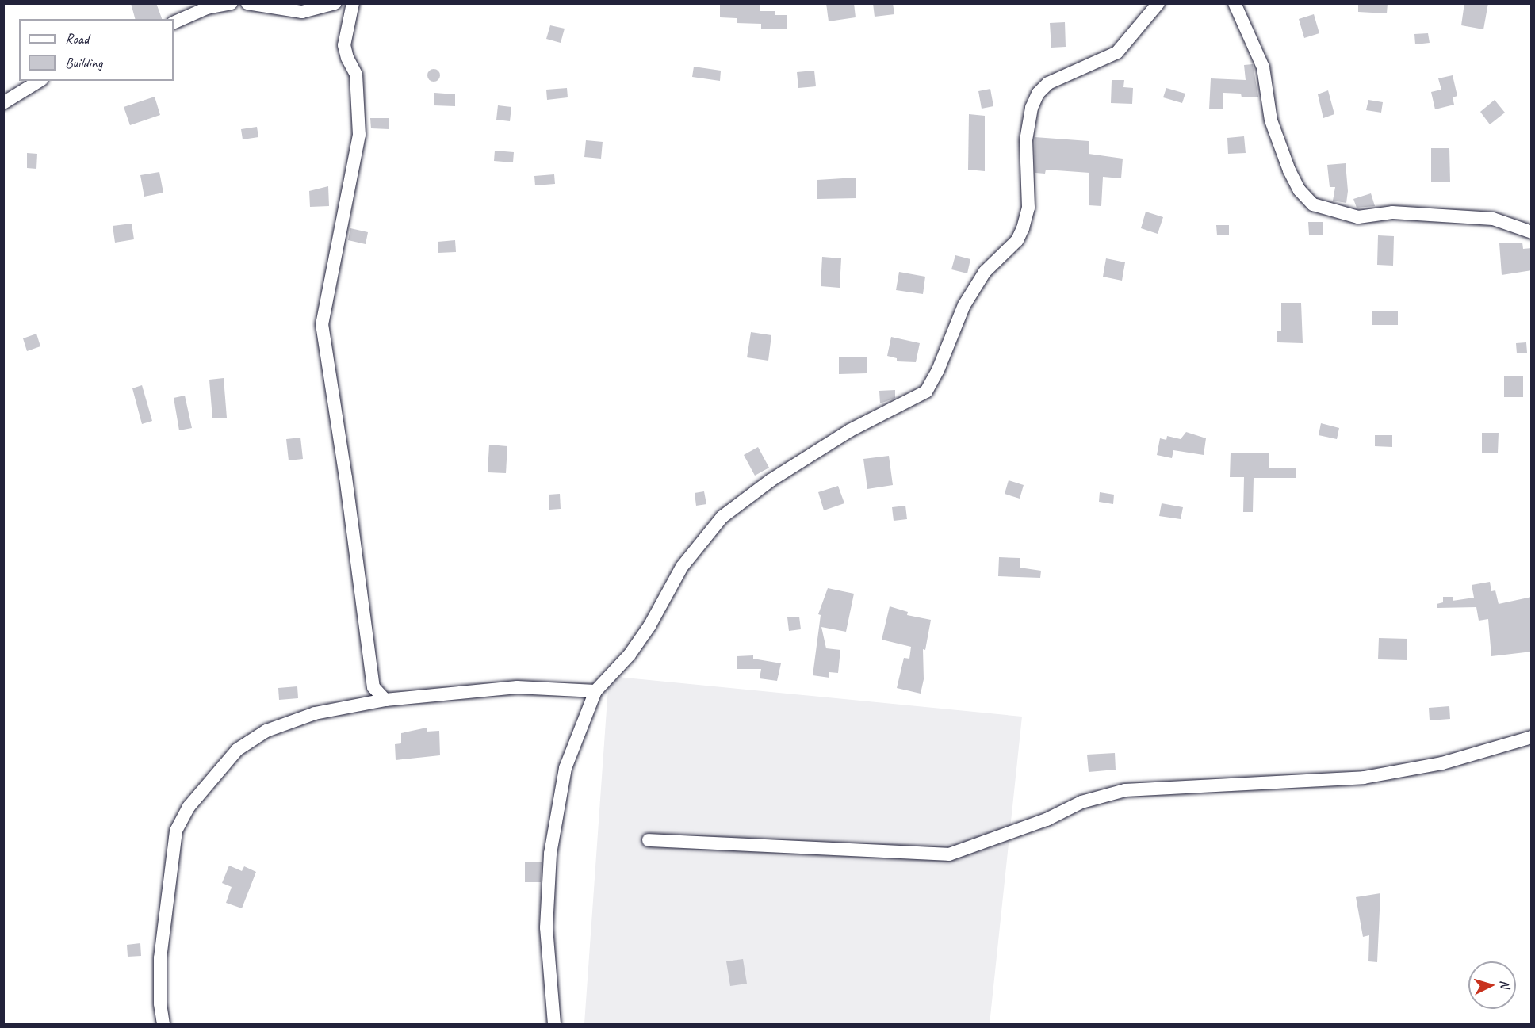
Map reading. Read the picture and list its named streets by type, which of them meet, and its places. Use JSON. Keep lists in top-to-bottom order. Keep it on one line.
{"legend":["Road","Building"],"north":"right"}
